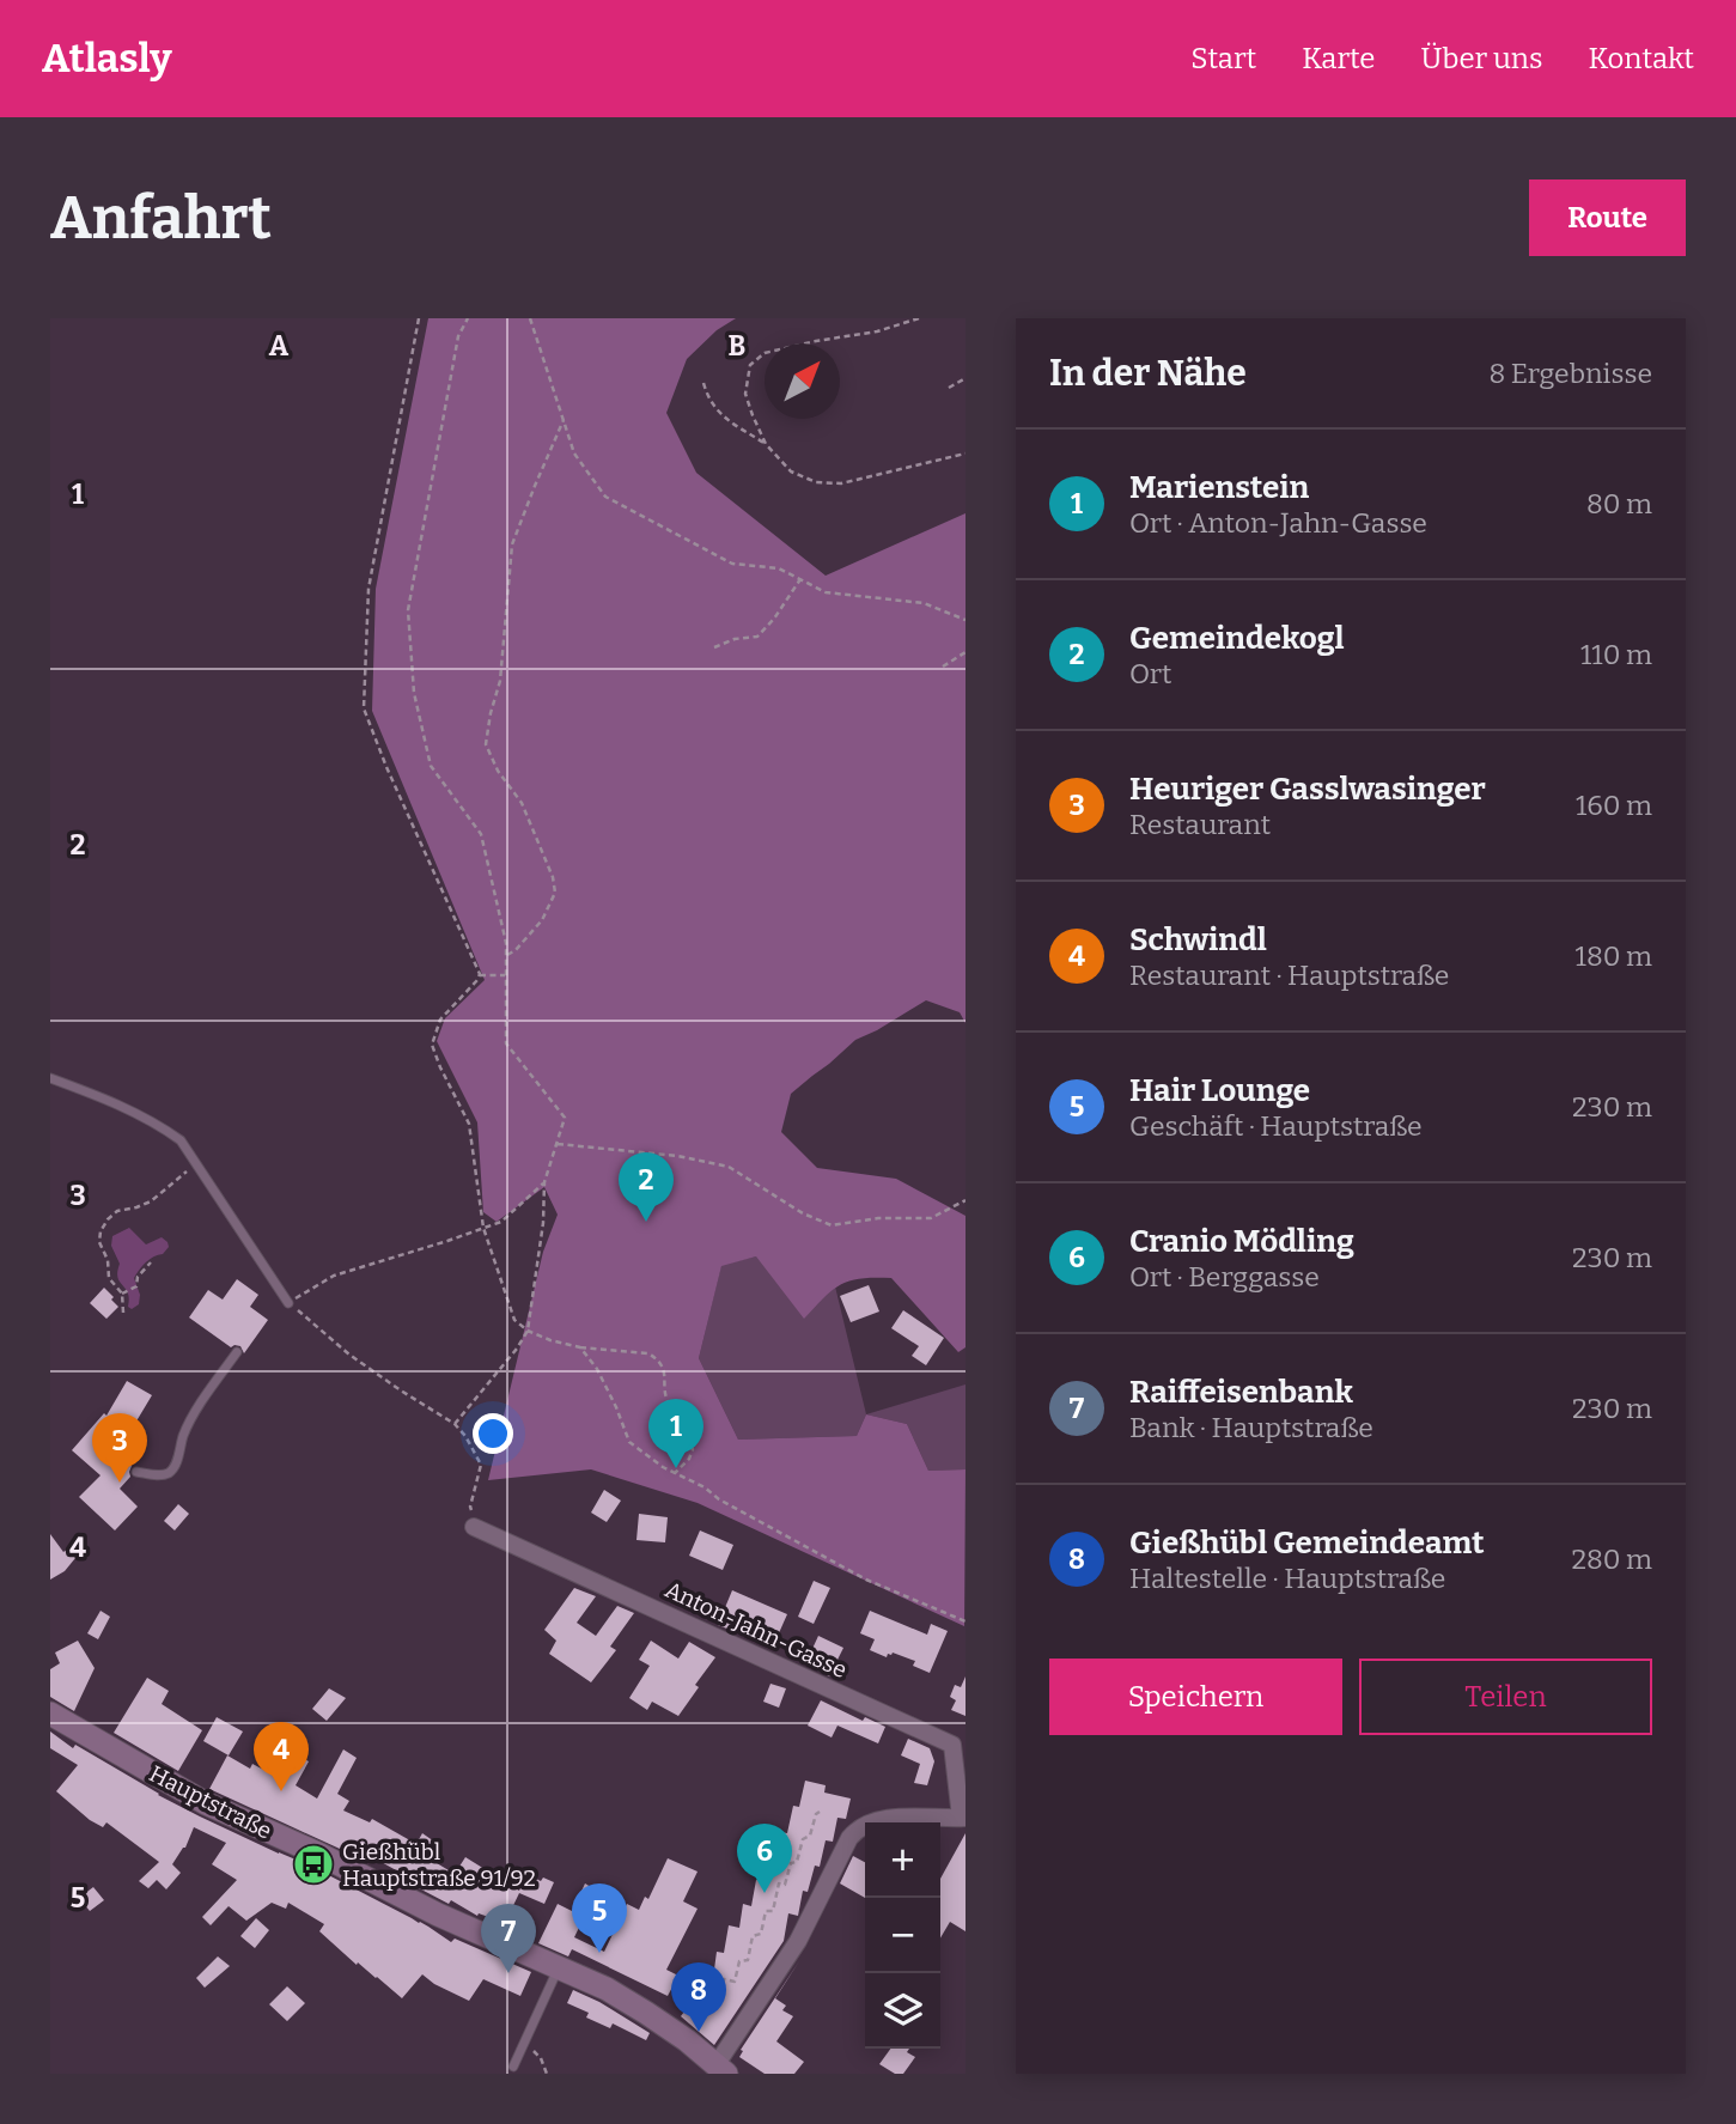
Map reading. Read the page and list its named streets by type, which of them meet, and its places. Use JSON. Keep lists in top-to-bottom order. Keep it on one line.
{"streets":{"street":["Anton-Jahn-Gasse","Hauptstraße"]},"places":{"bus stop":["Gießhübl Hauptstraße 91/92"]},"north":"top right","page":{"header":"Atlasly","nav":["Start","Karte","Über uns","Kontakt"],"buttons":["Route",["Speichern","Teilen"]],"title":"Anfahrt","heading":["In der Nähe","8 Ergebnisse"],"list":[{"mark":"1","name":"Marienstein","note":"Ort · Anton-Jahn-Gasse","value":"80 m"},{"mark":"2","name":"Gemeindekogl","note":"Ort","value":"110 m"},{"mark":"3","name":"Heuriger Gasslwasinger","note":"Restaurant","value":"160 m"},{"mark":"4","name":"Schwindl","note":"Restaurant · Hauptstraße","value":"180 m"},{"mark":"5","name":"Hair Lounge","note":"Geschäft · Hauptstraße","value":"230 m"},{"mark":"6","name":"Cranio Mödling","note":"Ort · Berggasse","value":"230 m"},{"mark":"7","name":"Raiffeisenbank","note":"Bank · Hauptstraße","value":"230 m"},{"mark":"8","name":"Gießhübl Gemeindeamt","note":"Haltestelle · Hauptstraße","value":"280 m"}],"pins":["2","1","3","4","6","5","7","8"],"map_buttons":["+","−"]},"grid":{"columns":["A","B"],"rows":["1","2","3","4","5"]}}
